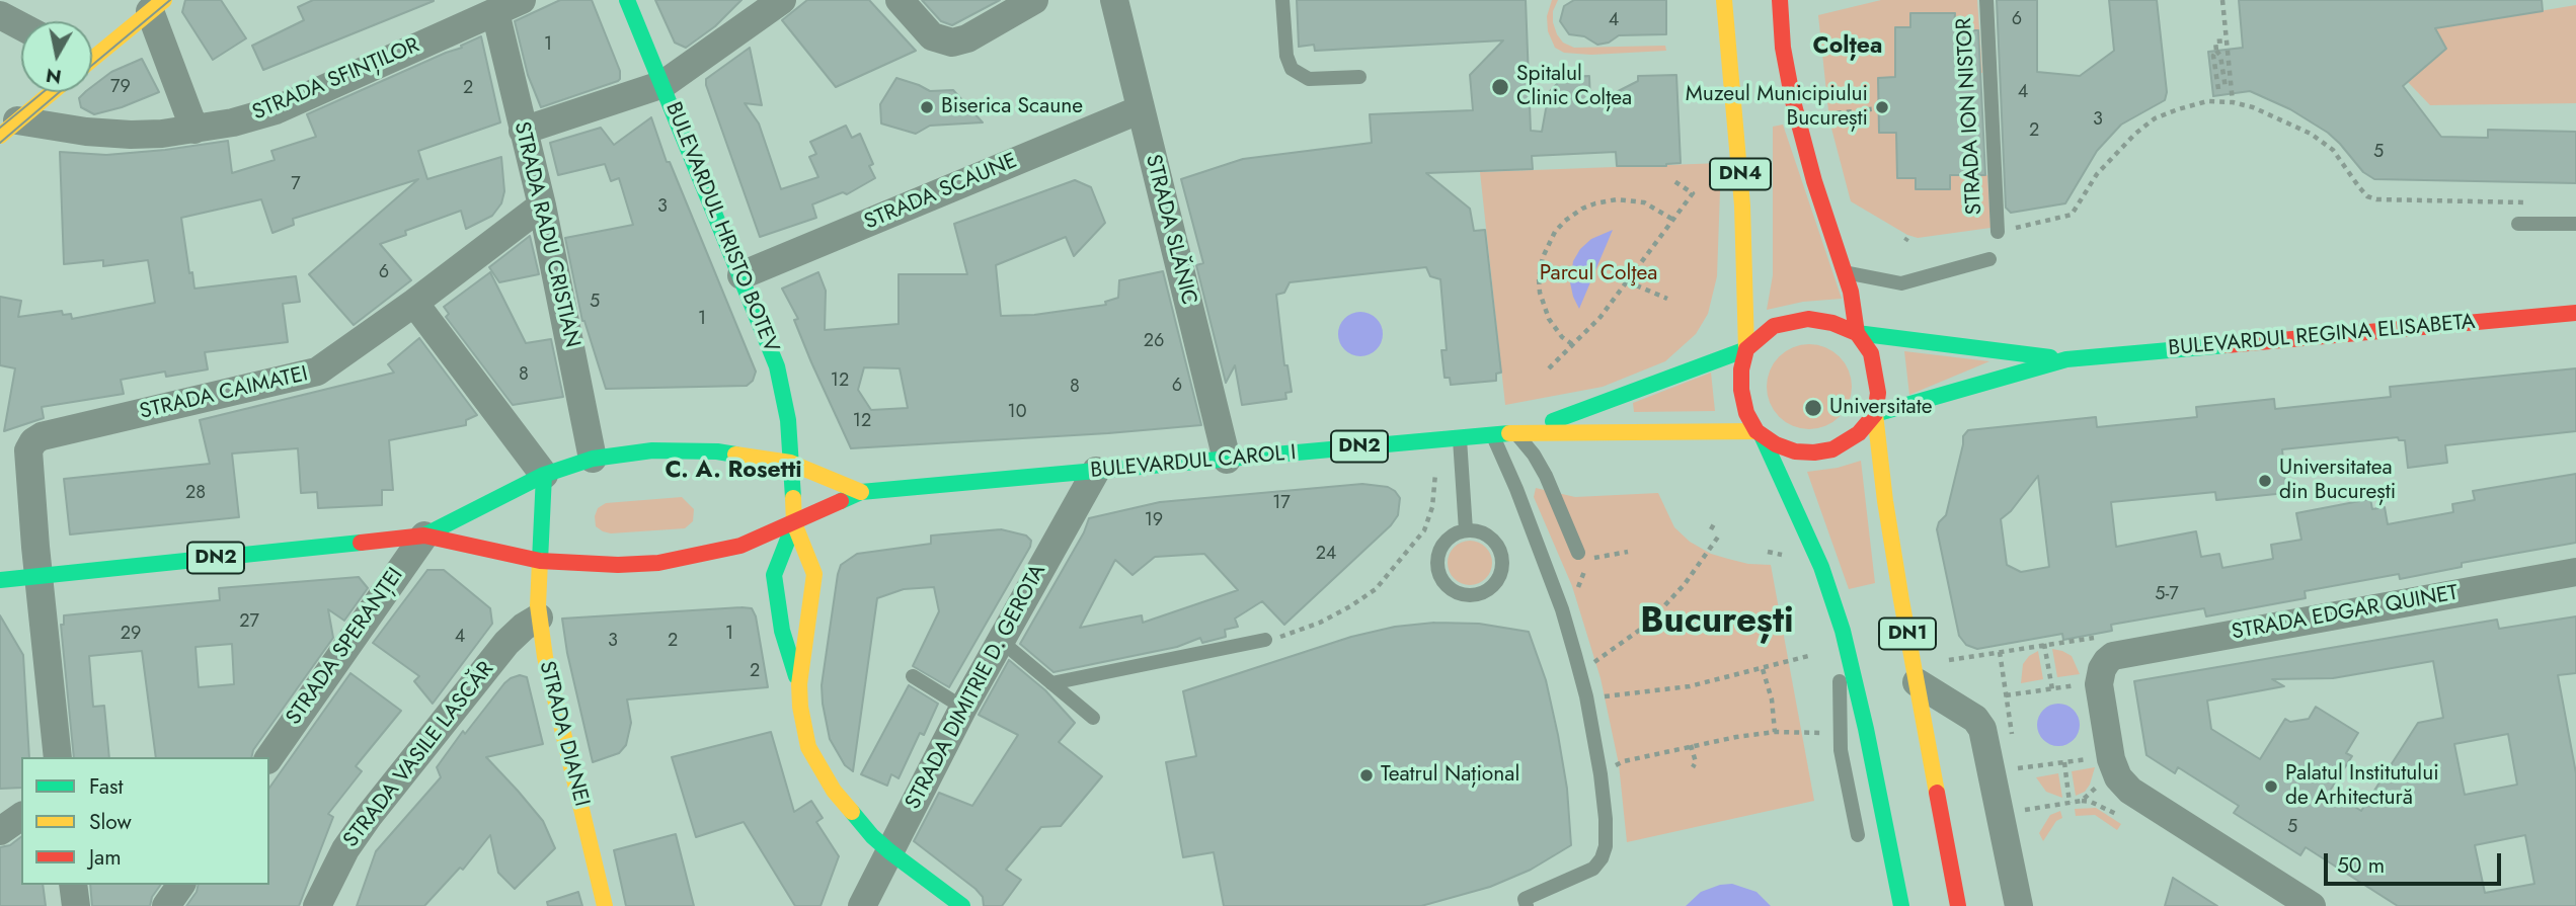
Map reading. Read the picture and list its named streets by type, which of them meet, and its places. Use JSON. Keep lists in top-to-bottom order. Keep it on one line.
{"streets":{"main road":["DN4","BULEVARDUL HRISTO BOTEV","BULEVARDUL REGINA ELISABETA","DN2","BULEVARDUL CAROL I","DN1","STRADA DIANEI"],"street":["STRADA SFINȚILOR","STRADA SCAUNE","STRADA SLĂNIC","STRADA RADU CRISTIAN","STRADA CAIMATEI","STRADA EDGAR QUINET","STRADA SPERANȚEI","STRADA DIMITRIE D. GEROTA","STRADA VASILE LASCĂR"],"lane":["STRADA ION NISTOR"]},"crossings":[["STRADA SFINȚILOR","STRADA RADU CRISTIAN"],["DN4","BULEVARDUL REGINA ELISABETA"],["DN4","BULEVARDUL CAROL I"],["DN4","DN1"],["STRADA SCAUNE","BULEVARDUL HRISTO BOTEV"],["STRADA SCAUNE","STRADA SLĂNIC"],["BULEVARDUL HRISTO BOTEV","DN2"],["STRADA SLĂNIC","BULEVARDUL CAROL I"],["STRADA RADU CRISTIAN","STRADA CAIMATEI"],["STRADA RADU CRISTIAN","DN2"],["BULEVARDUL REGINA ELISABETA","BULEVARDUL CAROL I"],["BULEVARDUL REGINA ELISABETA","DN1"],["STRADA CAIMATEI","DN2"],["DN2","BULEVARDUL CAROL I"],["DN2","STRADA SPERANȚEI"],["DN2","STRADA DIANEI"],["BULEVARDUL CAROL I","DN1"],["BULEVARDUL CAROL I","STRADA DIMITRIE D. GEROTA"],["STRADA DIANEI","STRADA VASILE LASCĂR"]],"districts":["Colțea","C. A. Rosetti","București"],"parks":["Parcul Colţea"],"places":["Spitalul Clinic Colțea","Biserica Scaune","Muzeul Municipiului București","Universitate","Universitatea din București","Teatrul Național","Palatul Institutului de Arhitectură"],"house_numbers":["6","4","1","79","2","4","3","2","5","7","3","6","5","1","26","8","12","6","8","10","12","28","17","19","24","5-7","27","29","1","4","3","2","2","5"],"legend":["Fast","Slow","Jam"],"scale_bar":"50 m","north":"bottom"}
